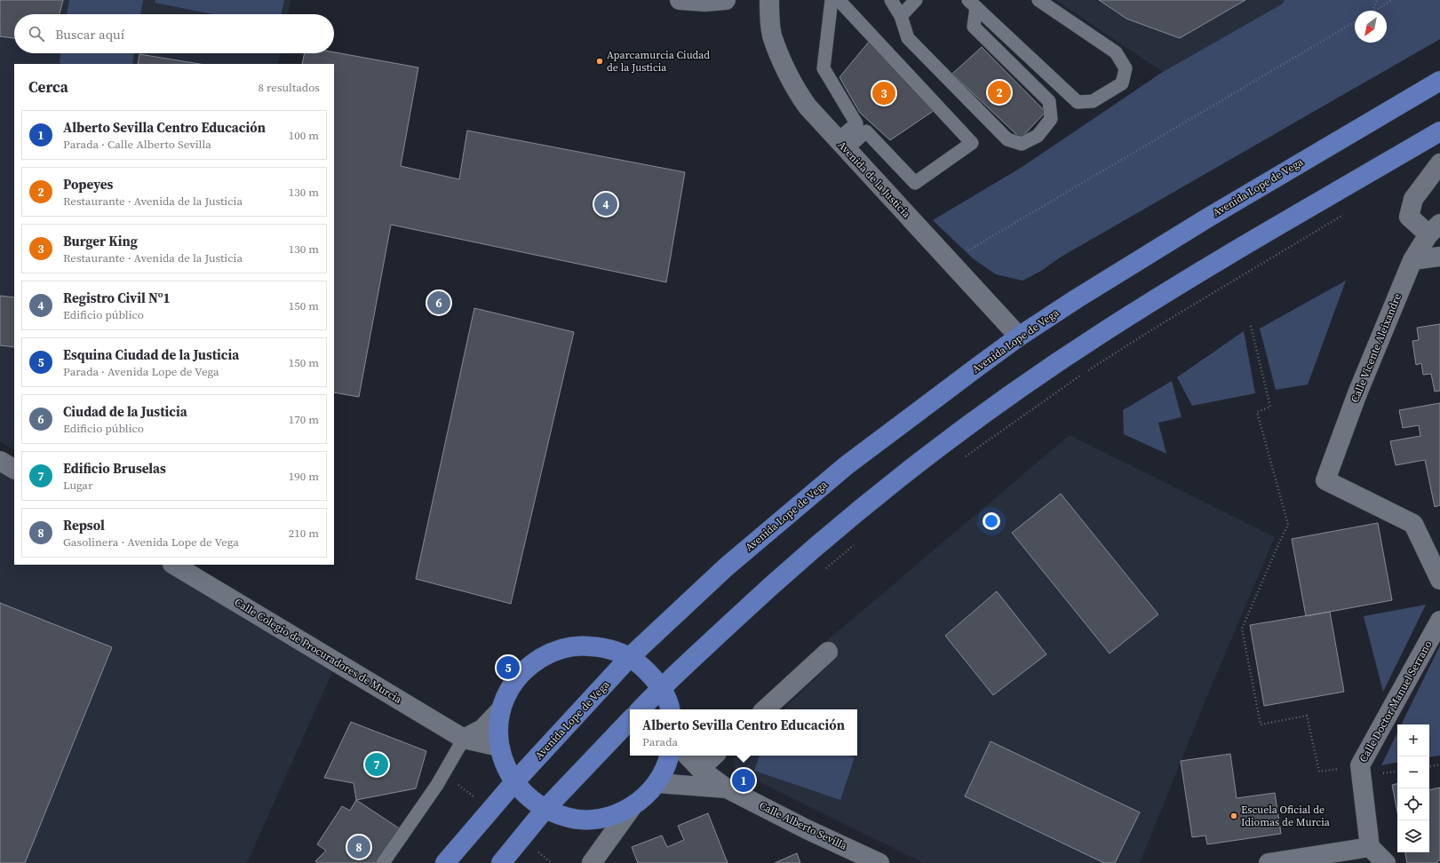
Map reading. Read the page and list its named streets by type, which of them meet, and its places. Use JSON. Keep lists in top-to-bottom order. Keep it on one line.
{"streets":{"main road":["Avenida Lope de Vega"],"street":["Avenida de la Justicia","Calle Vicente Aleixandre","Calle Colegio de Procuradores de Murcia","Calle Doctor Manuel Serrano","Calle Alberto Sevilla"]},"crossings":[["Avenida de la Justicia","Avenida Lope de Vega"]],"places":["Aparcamurcia Ciudad de la Justicia","Escuela Oficial de Idiomas de Murcia"],"north":"bottom left","page":{"search":"Buscar aquí","heading":["Cerca","8 resultados"],"pins":["2","3","4","6","5","7","1","8"],"list":[{"mark":"1","name":"Alberto Sevilla Centro Educación","note":"Parada · Calle Alberto Sevilla","value":"100 m"},{"mark":"2","name":"Popeyes","note":"Restaurante · Avenida de la Justicia","value":"130 m"},{"mark":"3","name":"Burger King","note":"Restaurante · Avenida de la Justicia","value":"130 m"},{"mark":"4","name":"Registro Civil Nº1","note":"Edificio público","value":"150 m"},{"mark":"5","name":"Esquina Ciudad de la Justicia","note":"Parada · Avenida Lope de Vega","value":"150 m"},{"mark":"6","name":"Ciudad de la Justicia","note":"Edificio público","value":"170 m"},{"mark":"7","name":"Edificio Bruselas","note":"Lugar","value":"190 m"},{"mark":"8","name":"Repsol","note":"Gasolinera · Avenida Lope de Vega","value":"210 m"}],"popup":["Alberto Sevilla Centro Educación","Parada"],"map_buttons":["+","−"]}}
